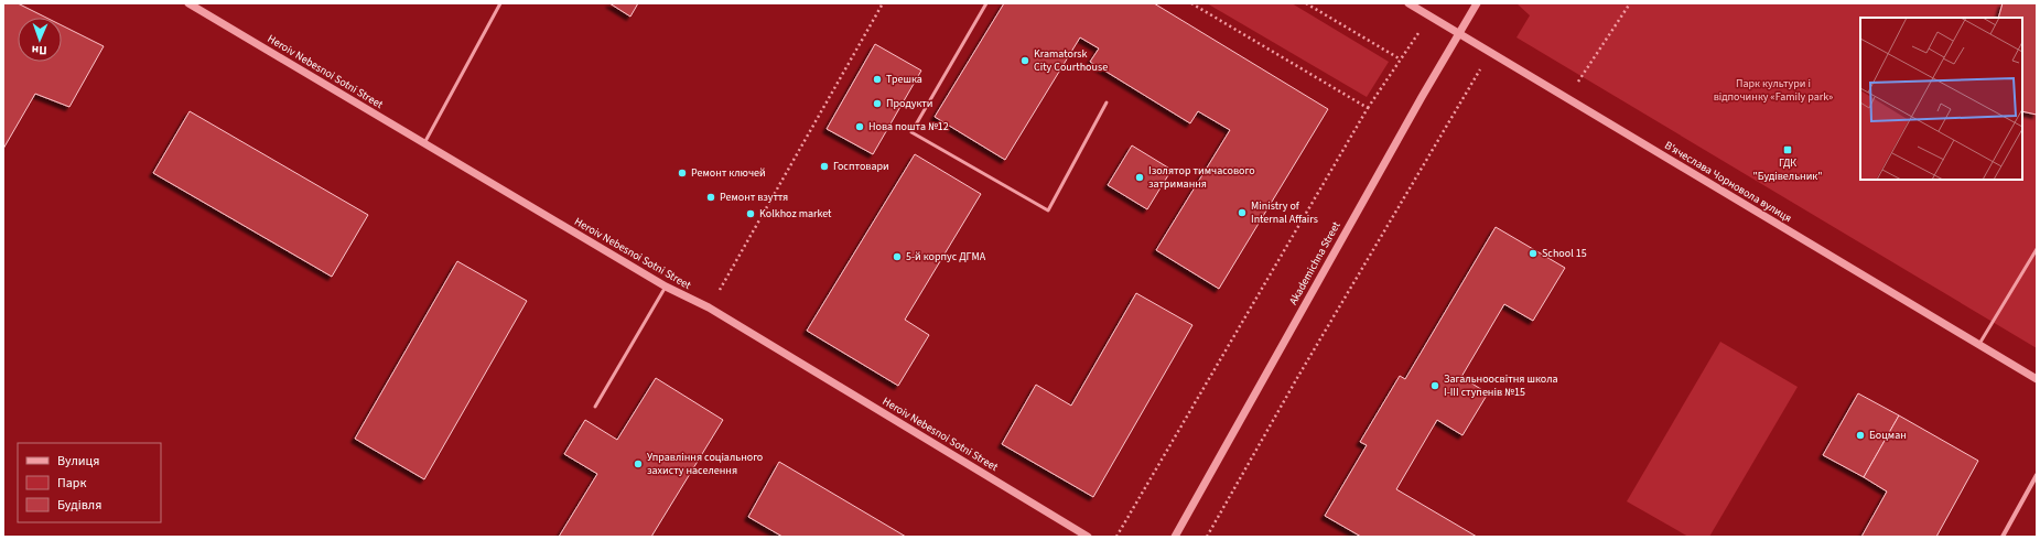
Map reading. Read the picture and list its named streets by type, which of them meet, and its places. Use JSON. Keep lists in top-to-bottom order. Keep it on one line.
{"streets":{"street":["Heroiv Nebesnoi Sotni Street","В'ячеслава Чорновола вулиця","Akademichna Street"]},"crossings":[["В'ячеслава Чорновола вулиця","Akademichna Street"]],"parks":["Парк культури і відпочинку «Family park»"],"places":{"other":["Kramatorsk City Courthouse","Трешка","Продукти","Нова пошта №12","Госптовари","Ремонт ключей","Ізолятор тимчасового затримання","Ремонт взуття","Ministry of Internal Affairs","Kolkhoz market","School 15","5-й корпус ДГМА","Загальноосвітня школа І-ІІІ ступенів №15","Боцман","Управління соціального захисту населення"],"transit":["ГДК \"Будівельник\""]},"legend":["Вулиця","Парк","Будівля"],"north":"bottom"}
